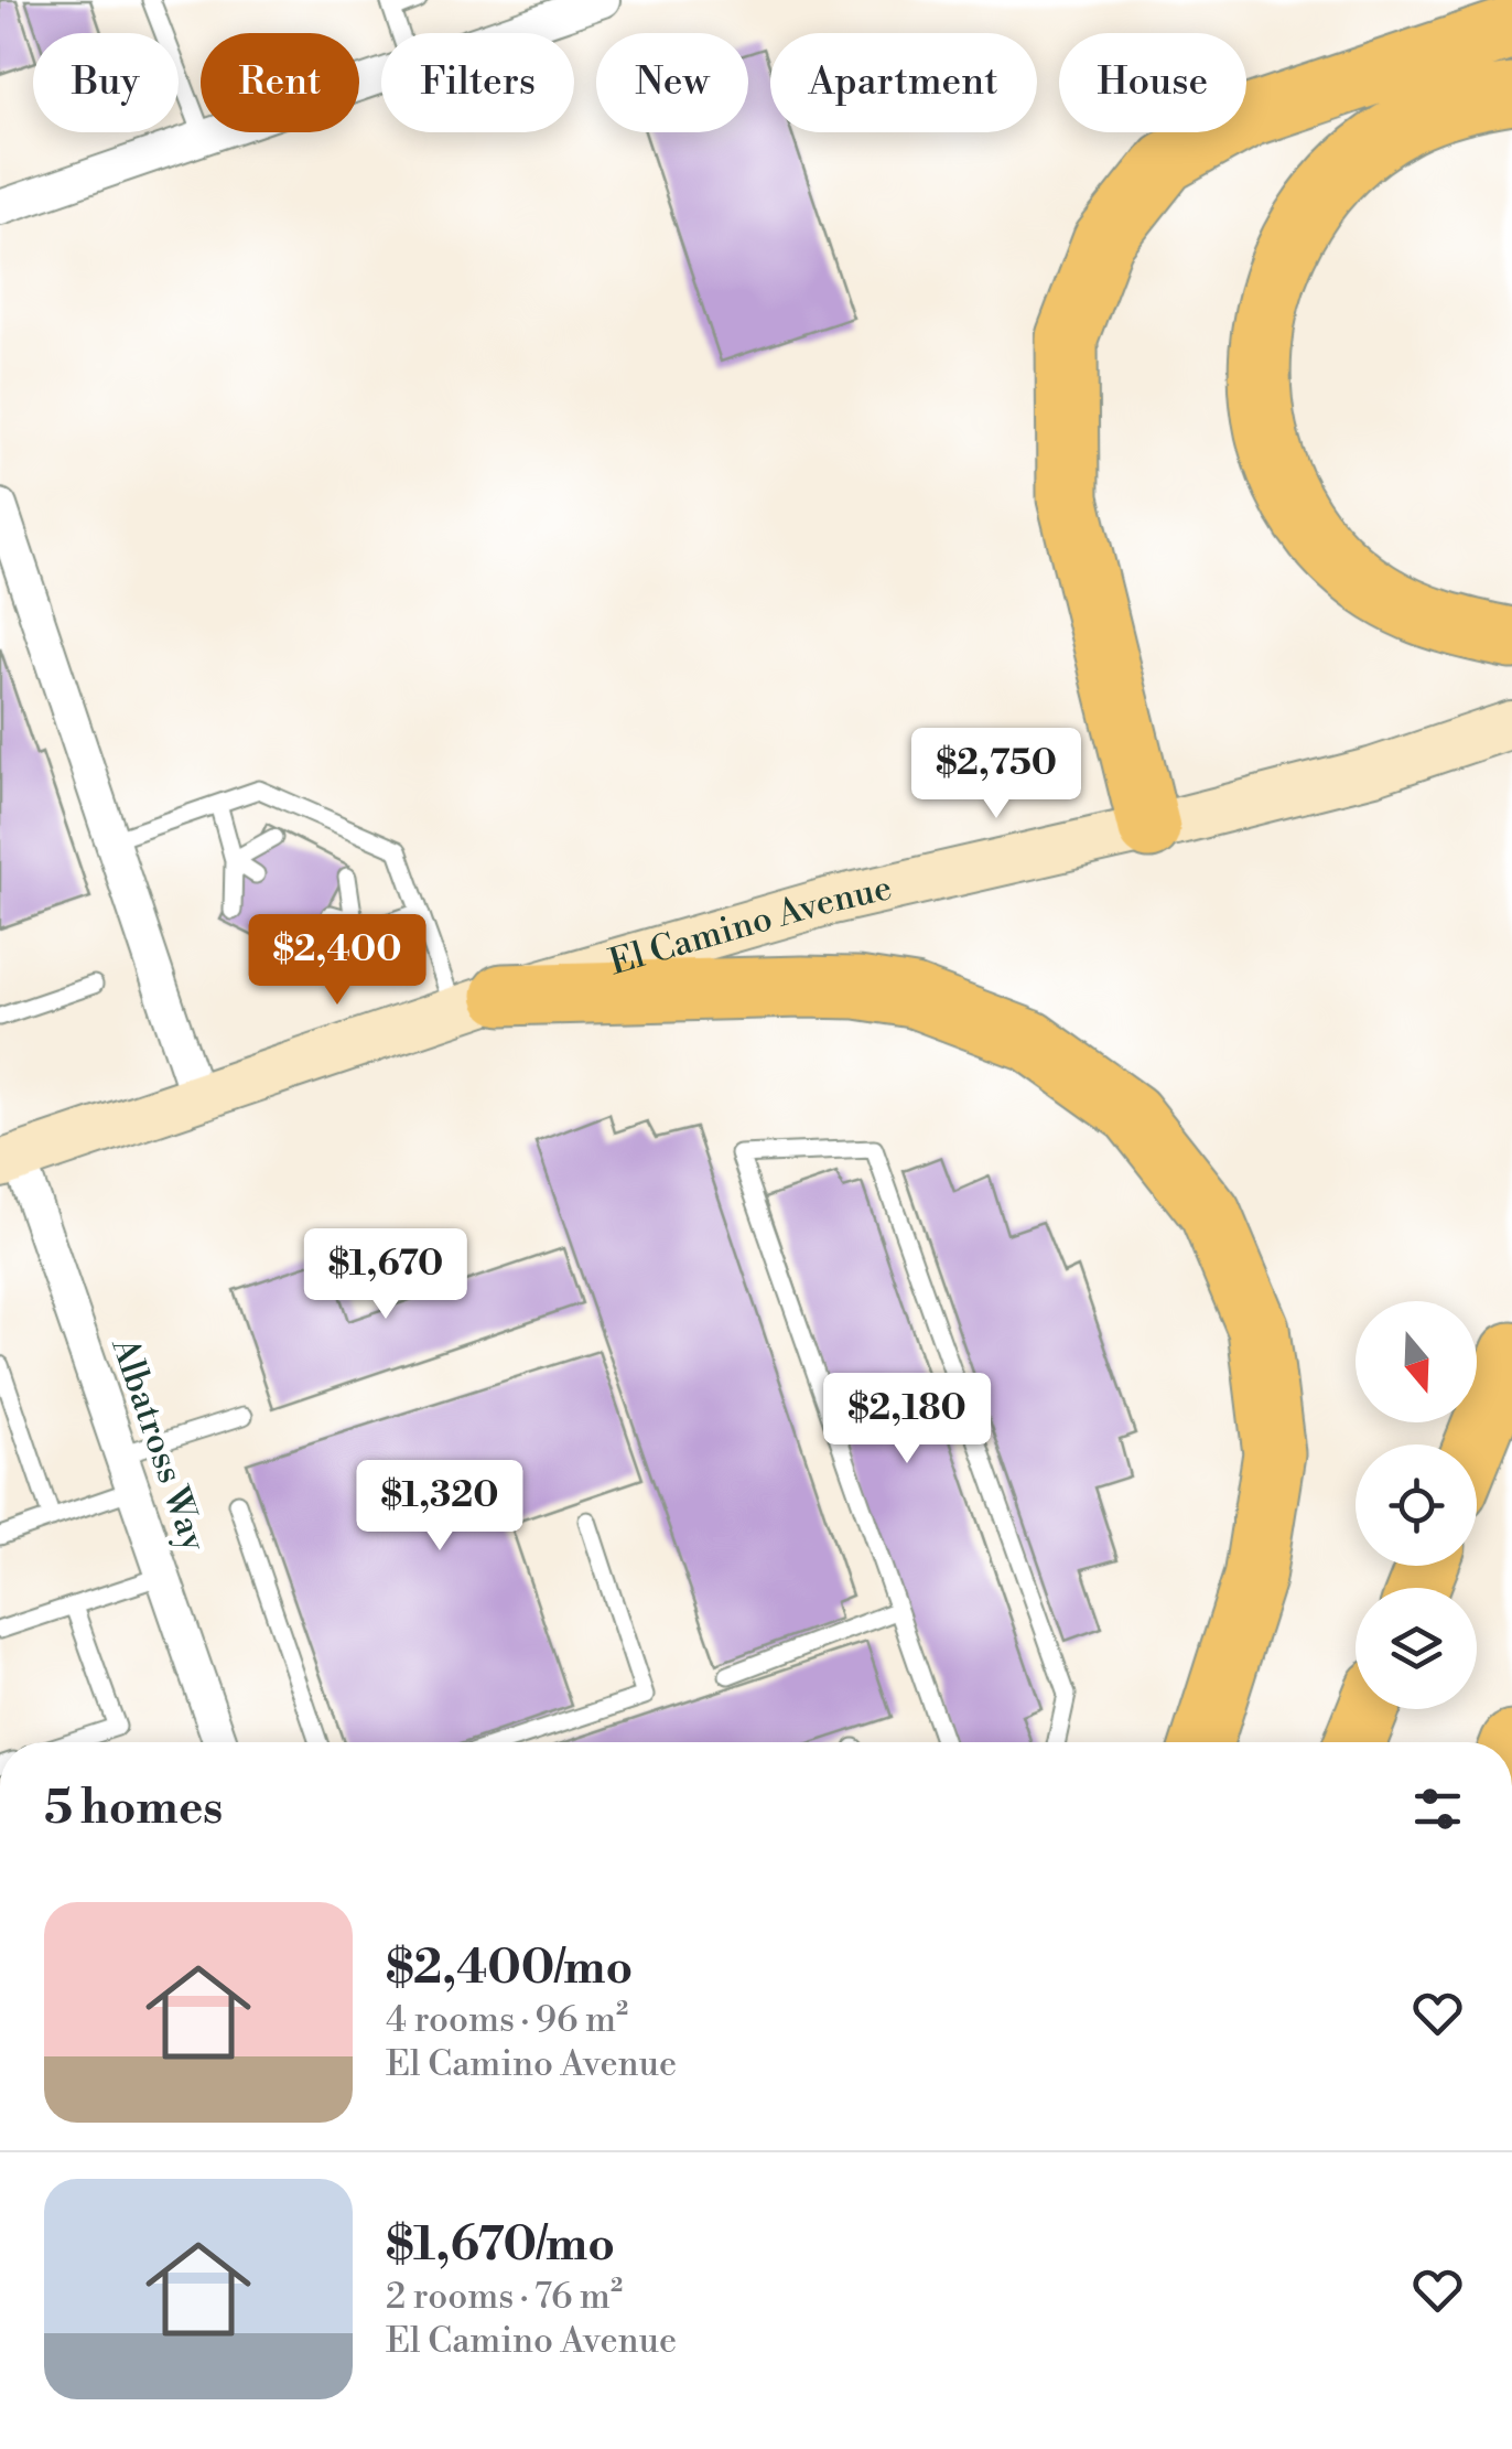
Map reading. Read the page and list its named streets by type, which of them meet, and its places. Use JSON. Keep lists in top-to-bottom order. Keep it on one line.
{"streets":{"main road":["El Camino Avenue"],"street":["Albatross Way"]},"crossings":[["El Camino Avenue","Albatross Way"]],"north":"bottom","page":{"chip":["Buy","Rent","Filters","New","Apartment","House"],"price":["$2,750","$2,400","$1,670","$2,180","$1,320"],"heading":"5 homes","list":[{"name":"$2,400/mo","note":"4 rooms · 96 m² · El Camino Avenue"},{"name":"$1,670/mo","note":"2 rooms · 76 m² · El Camino Avenue"}]}}
